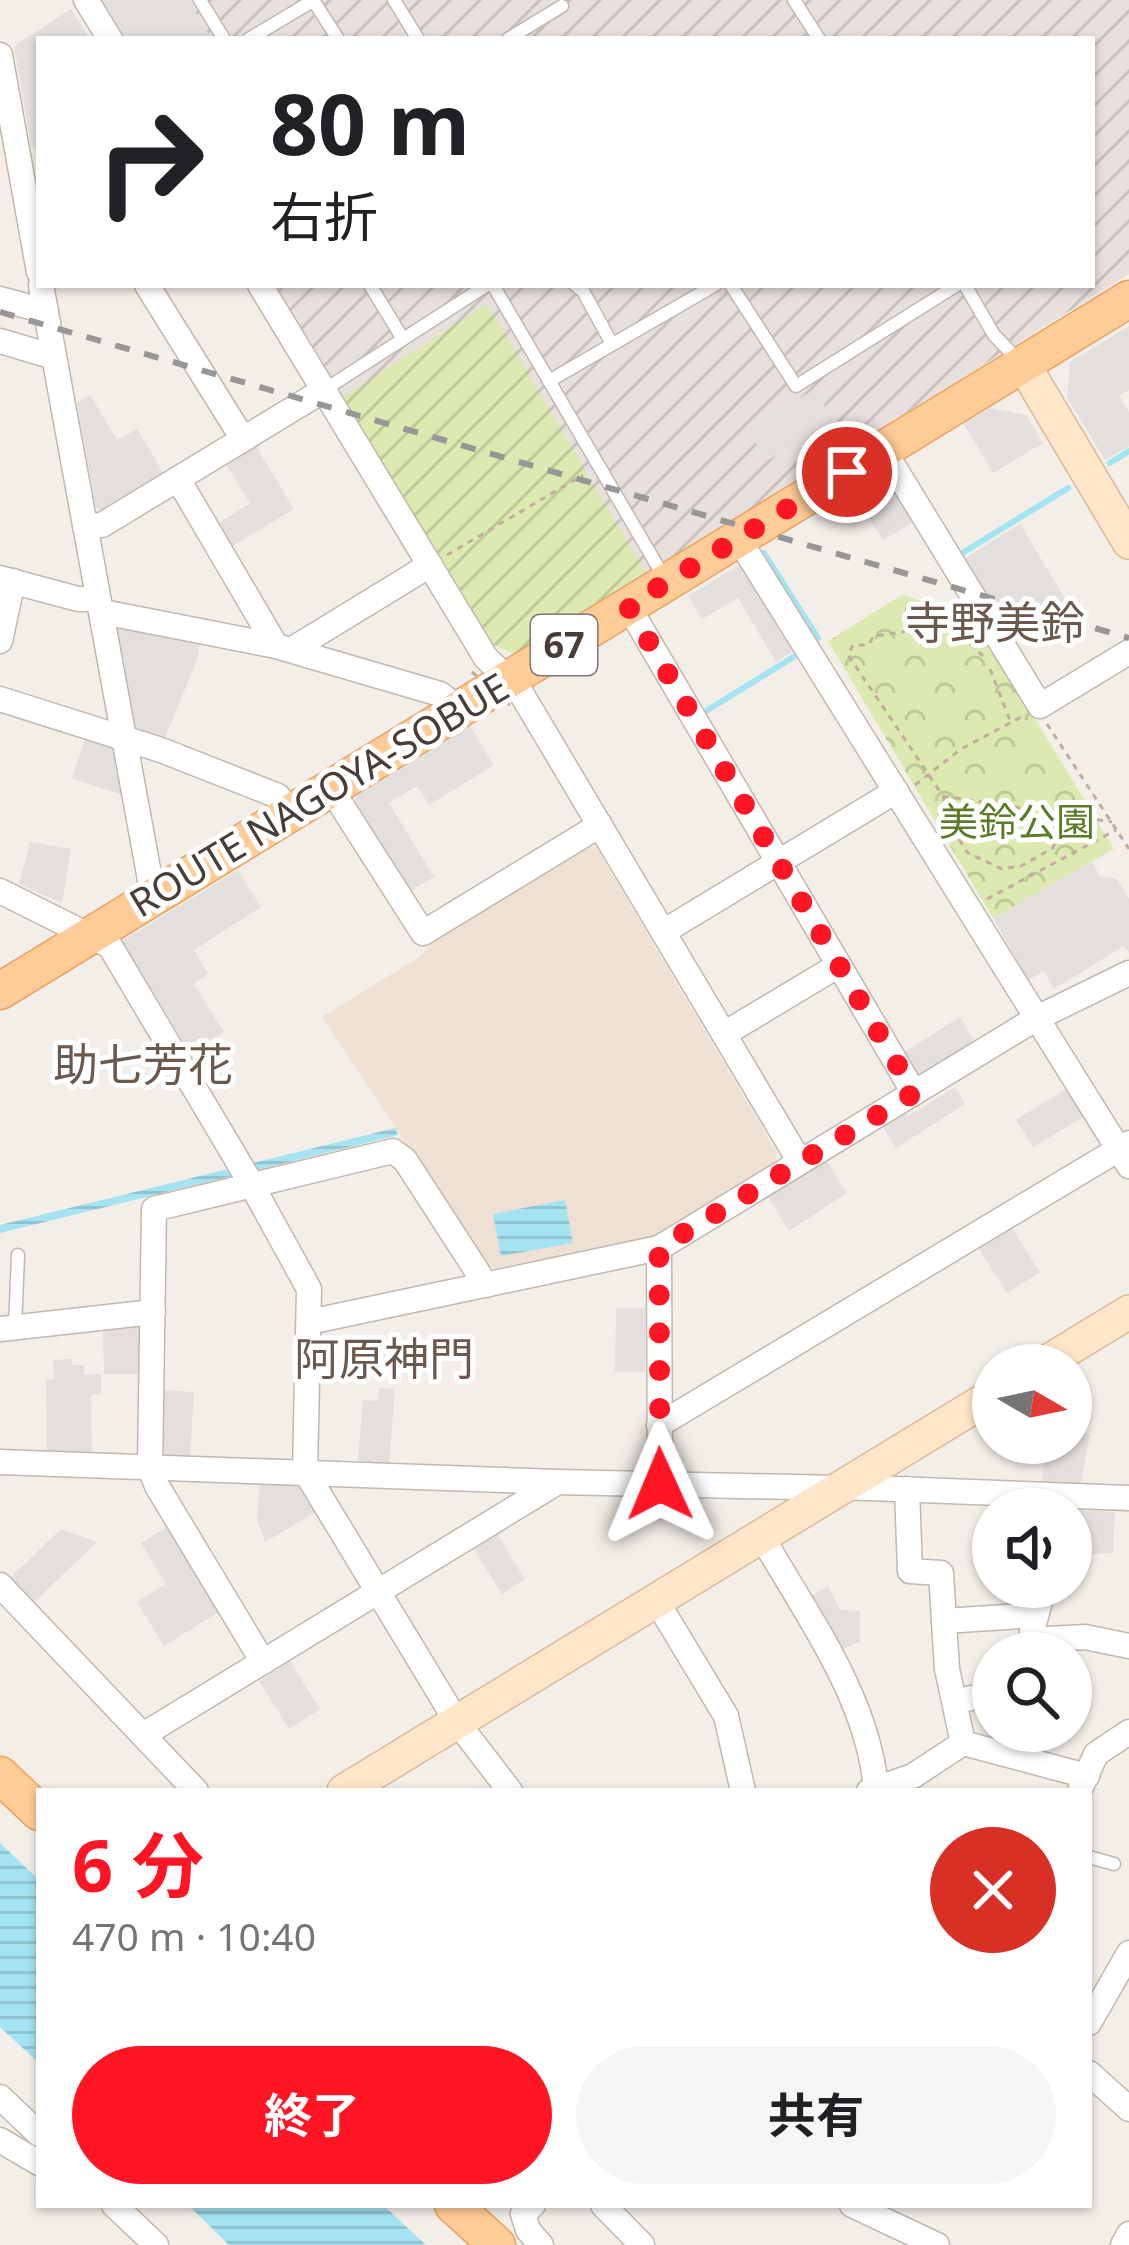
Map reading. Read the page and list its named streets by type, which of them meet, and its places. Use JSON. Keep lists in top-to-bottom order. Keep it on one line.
{"streets":{"main road":["67","ROUTE NAGOYA-SOBUE"]},"districts":["寺野美鈴","助七芳花","阿原神門"],"parks":["美鈴公園"],"north":"right","page":{"turn":["80 m","右折"],"heading":["6 分","470 m · 10:40"],"buttons":["終了","共有"]}}
